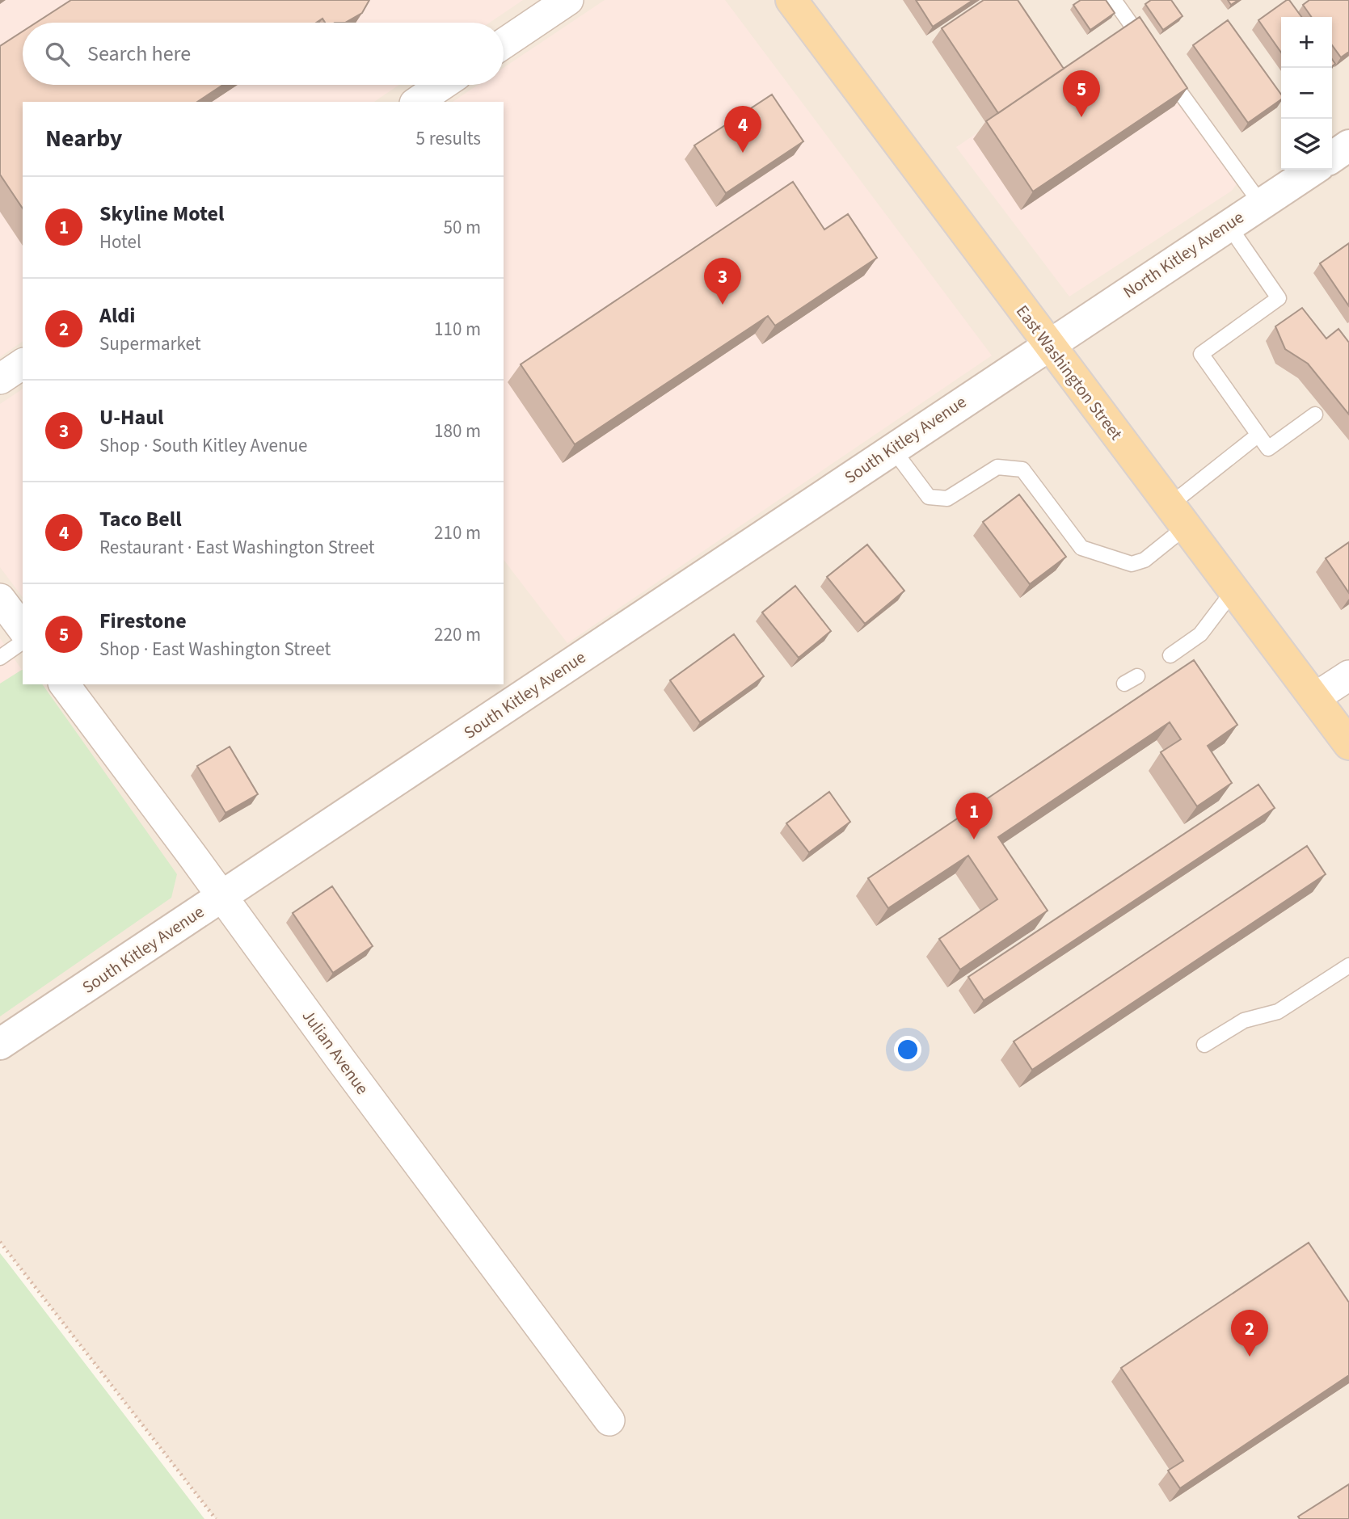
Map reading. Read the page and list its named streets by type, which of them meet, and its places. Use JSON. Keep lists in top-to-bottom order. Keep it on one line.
{"streets":{"main road":["East Washington Street"],"street":["North Kitley Avenue","South Kitley Avenue","Julian Avenue"]},"crossings":[["North Kitley Avenue","East Washington Street"],["North Kitley Avenue","South Kitley Avenue"],["East Washington Street","South Kitley Avenue"],["South Kitley Avenue","Julian Avenue"]],"page":{"map_buttons":["+","−"],"search":"Search here","pins":["5","4","3","1","2"],"heading":["Nearby","5 results"],"list":[{"mark":"1","name":"Skyline Motel","note":"Hotel","value":"50 m"},{"mark":"2","name":"Aldi","note":"Supermarket","value":"110 m"},{"mark":"3","name":"U-Haul","note":"Shop · South Kitley Avenue","value":"180 m"},{"mark":"4","name":"Taco Bell","note":"Restaurant · East Washington Street","value":"210 m"},{"mark":"5","name":"Firestone","note":"Shop · East Washington Street","value":"220 m"}]}}
